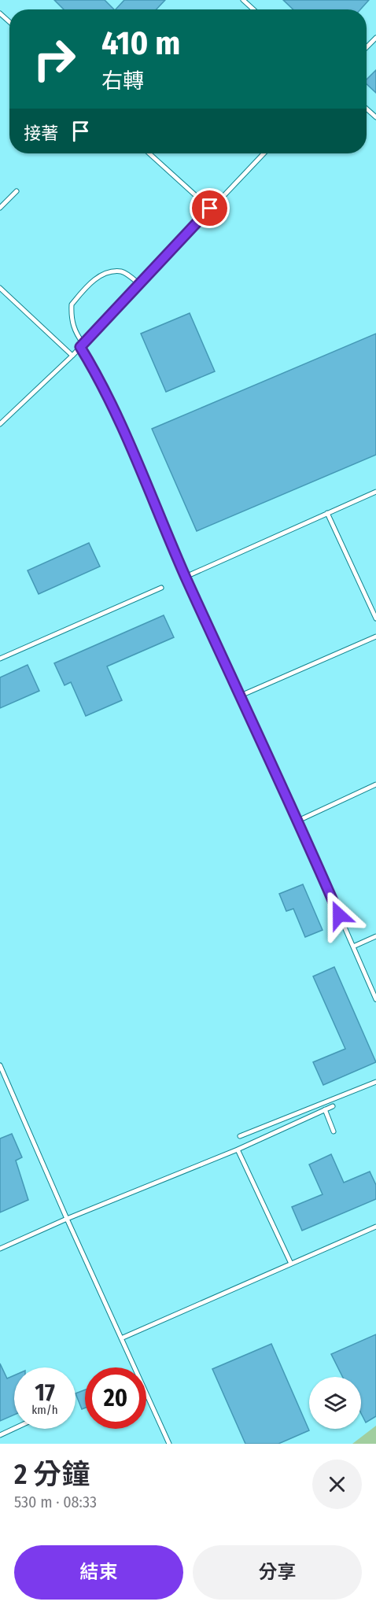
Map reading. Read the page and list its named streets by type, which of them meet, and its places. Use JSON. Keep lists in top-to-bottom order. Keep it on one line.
{"page":{"turn":["410 m","右轉"],"then":"接著","speed":"17 km/h","limit":"20","heading":["2 分鐘","530 m · 08:33"],"buttons":["結束","分享"]}}
